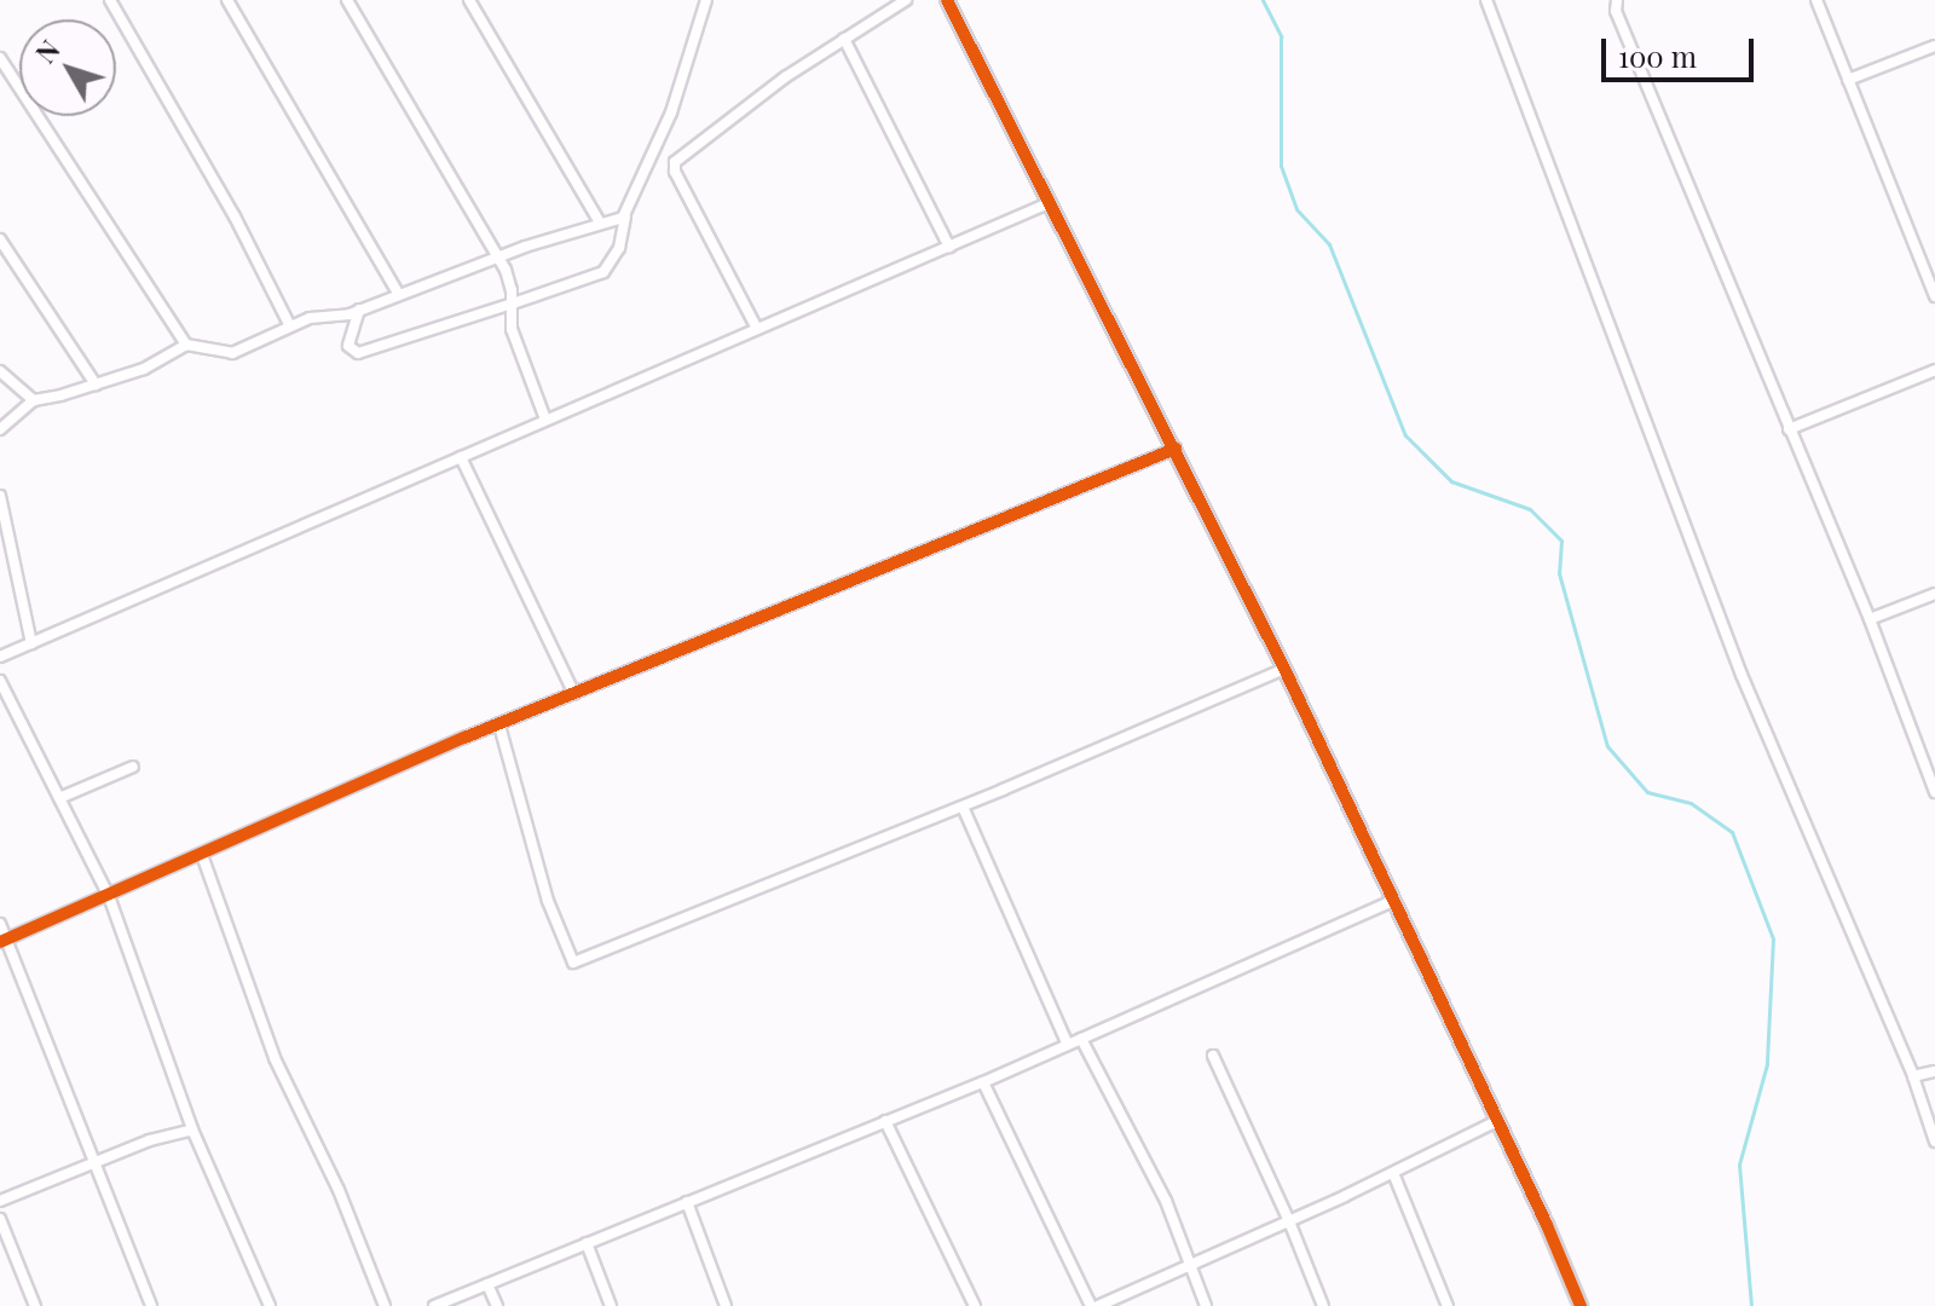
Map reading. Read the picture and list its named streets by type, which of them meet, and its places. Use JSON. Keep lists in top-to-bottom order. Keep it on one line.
{"scale_bar":"100 m","north":"top left"}
